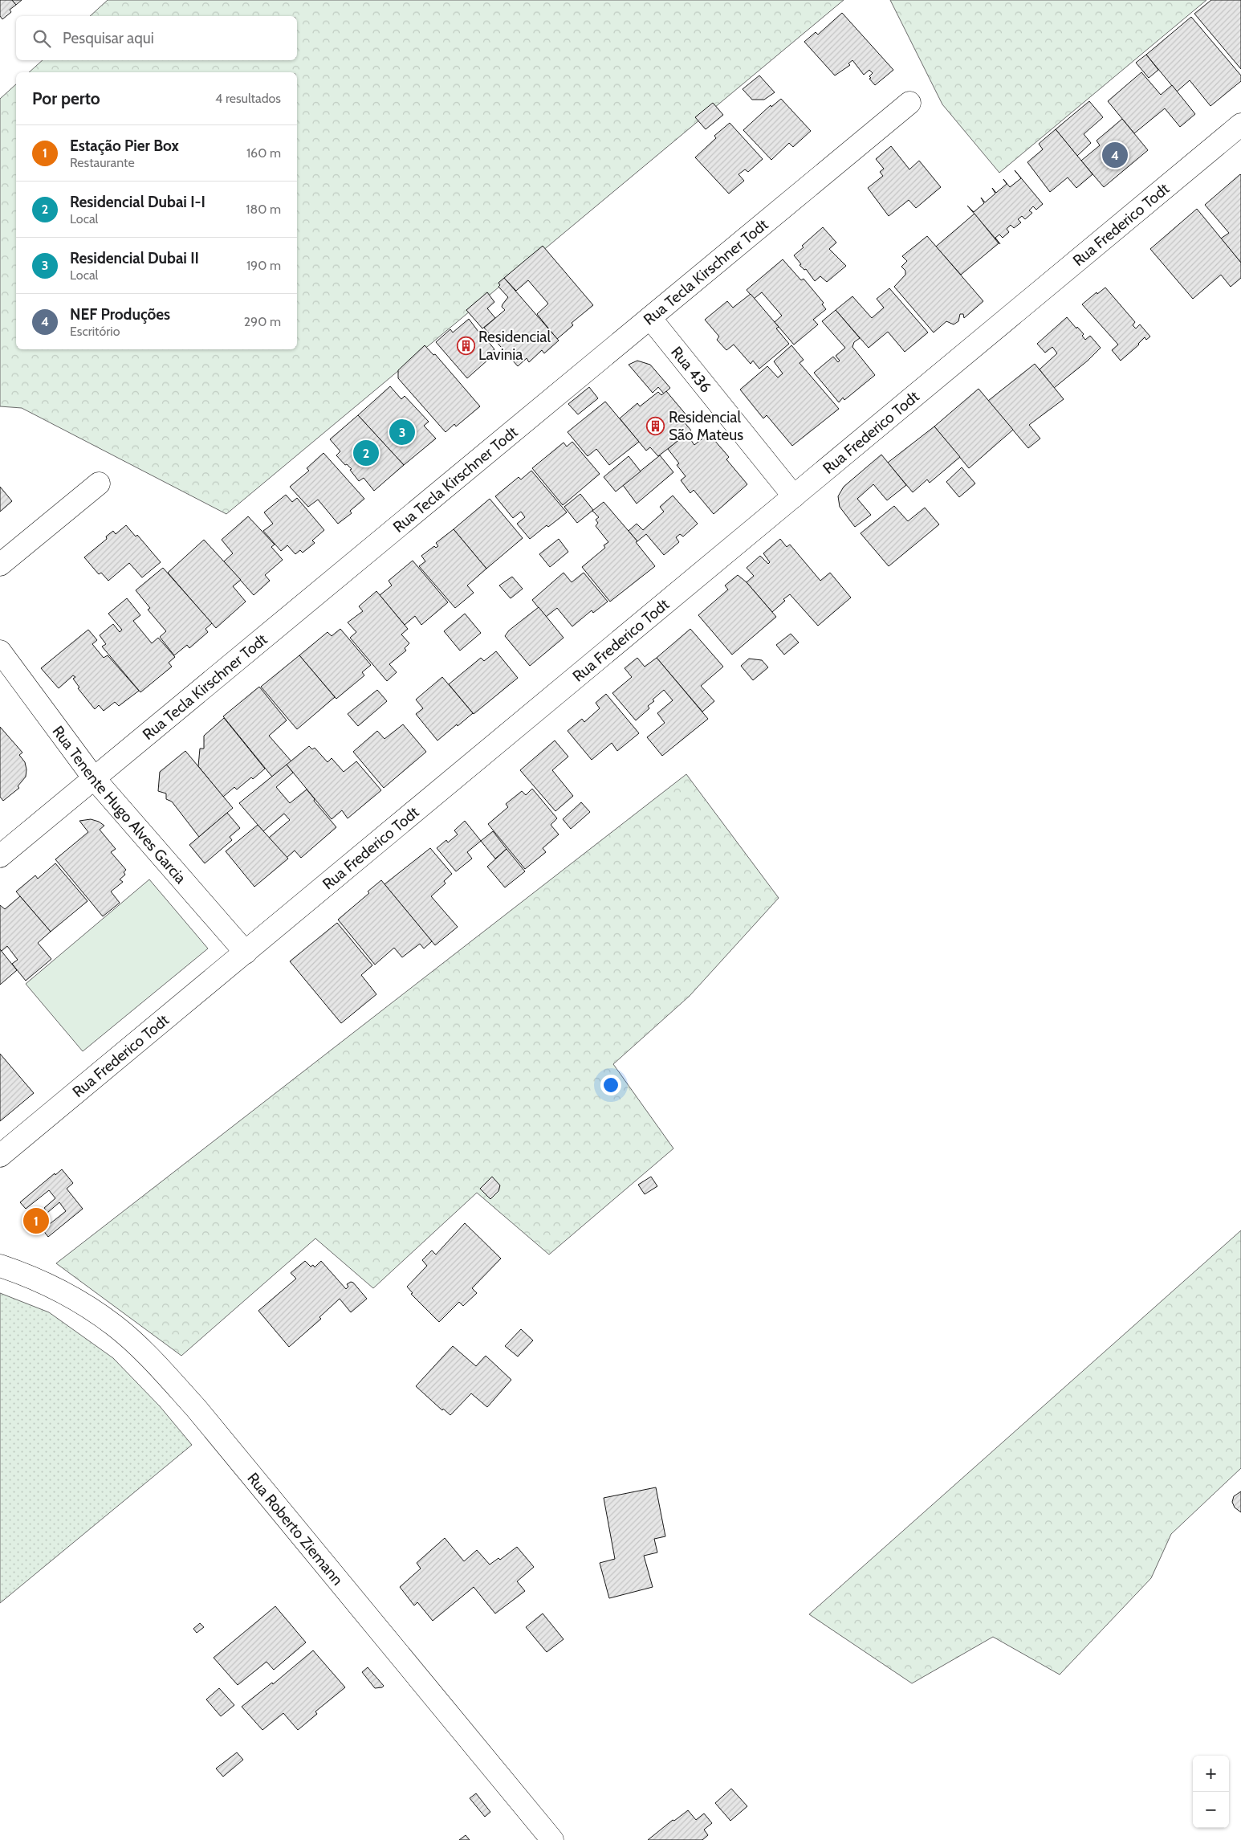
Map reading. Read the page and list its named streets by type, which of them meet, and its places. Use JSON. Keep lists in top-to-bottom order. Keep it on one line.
{"streets":{"street":["Rua Frederico Todt","Rua Tecla Kirschner Todt","Rua 436","Rua Tenente Hugo Alves Garcia","Rua Roberto Ziemann"]},"crossings":[["Rua Frederico Todt","Rua 436"],["Rua Frederico Todt","Rua Tenente Hugo Alves Garcia"],["Rua Tecla Kirschner Todt","Rua 436"],["Rua Tecla Kirschner Todt","Rua Tenente Hugo Alves Garcia"]],"places":{"building":["Residencial Lavinia","Residencial São Mateus"]},"page":{"search":"Pesquisar aqui","heading":["Por perto","4 resultados"],"list":[{"mark":"1","name":"Estação Pier Box","note":"Restaurante","value":"160 m"},{"mark":"2","name":"Residencial Dubai I-I","note":"Local","value":"180 m"},{"mark":"3","name":"Residencial Dubai II","note":"Local","value":"190 m"},{"mark":"4","name":"NEF Produções","note":"Escritório","value":"290 m"}],"pins":["4","3","2","1"],"map_buttons":["+","−"]}}
